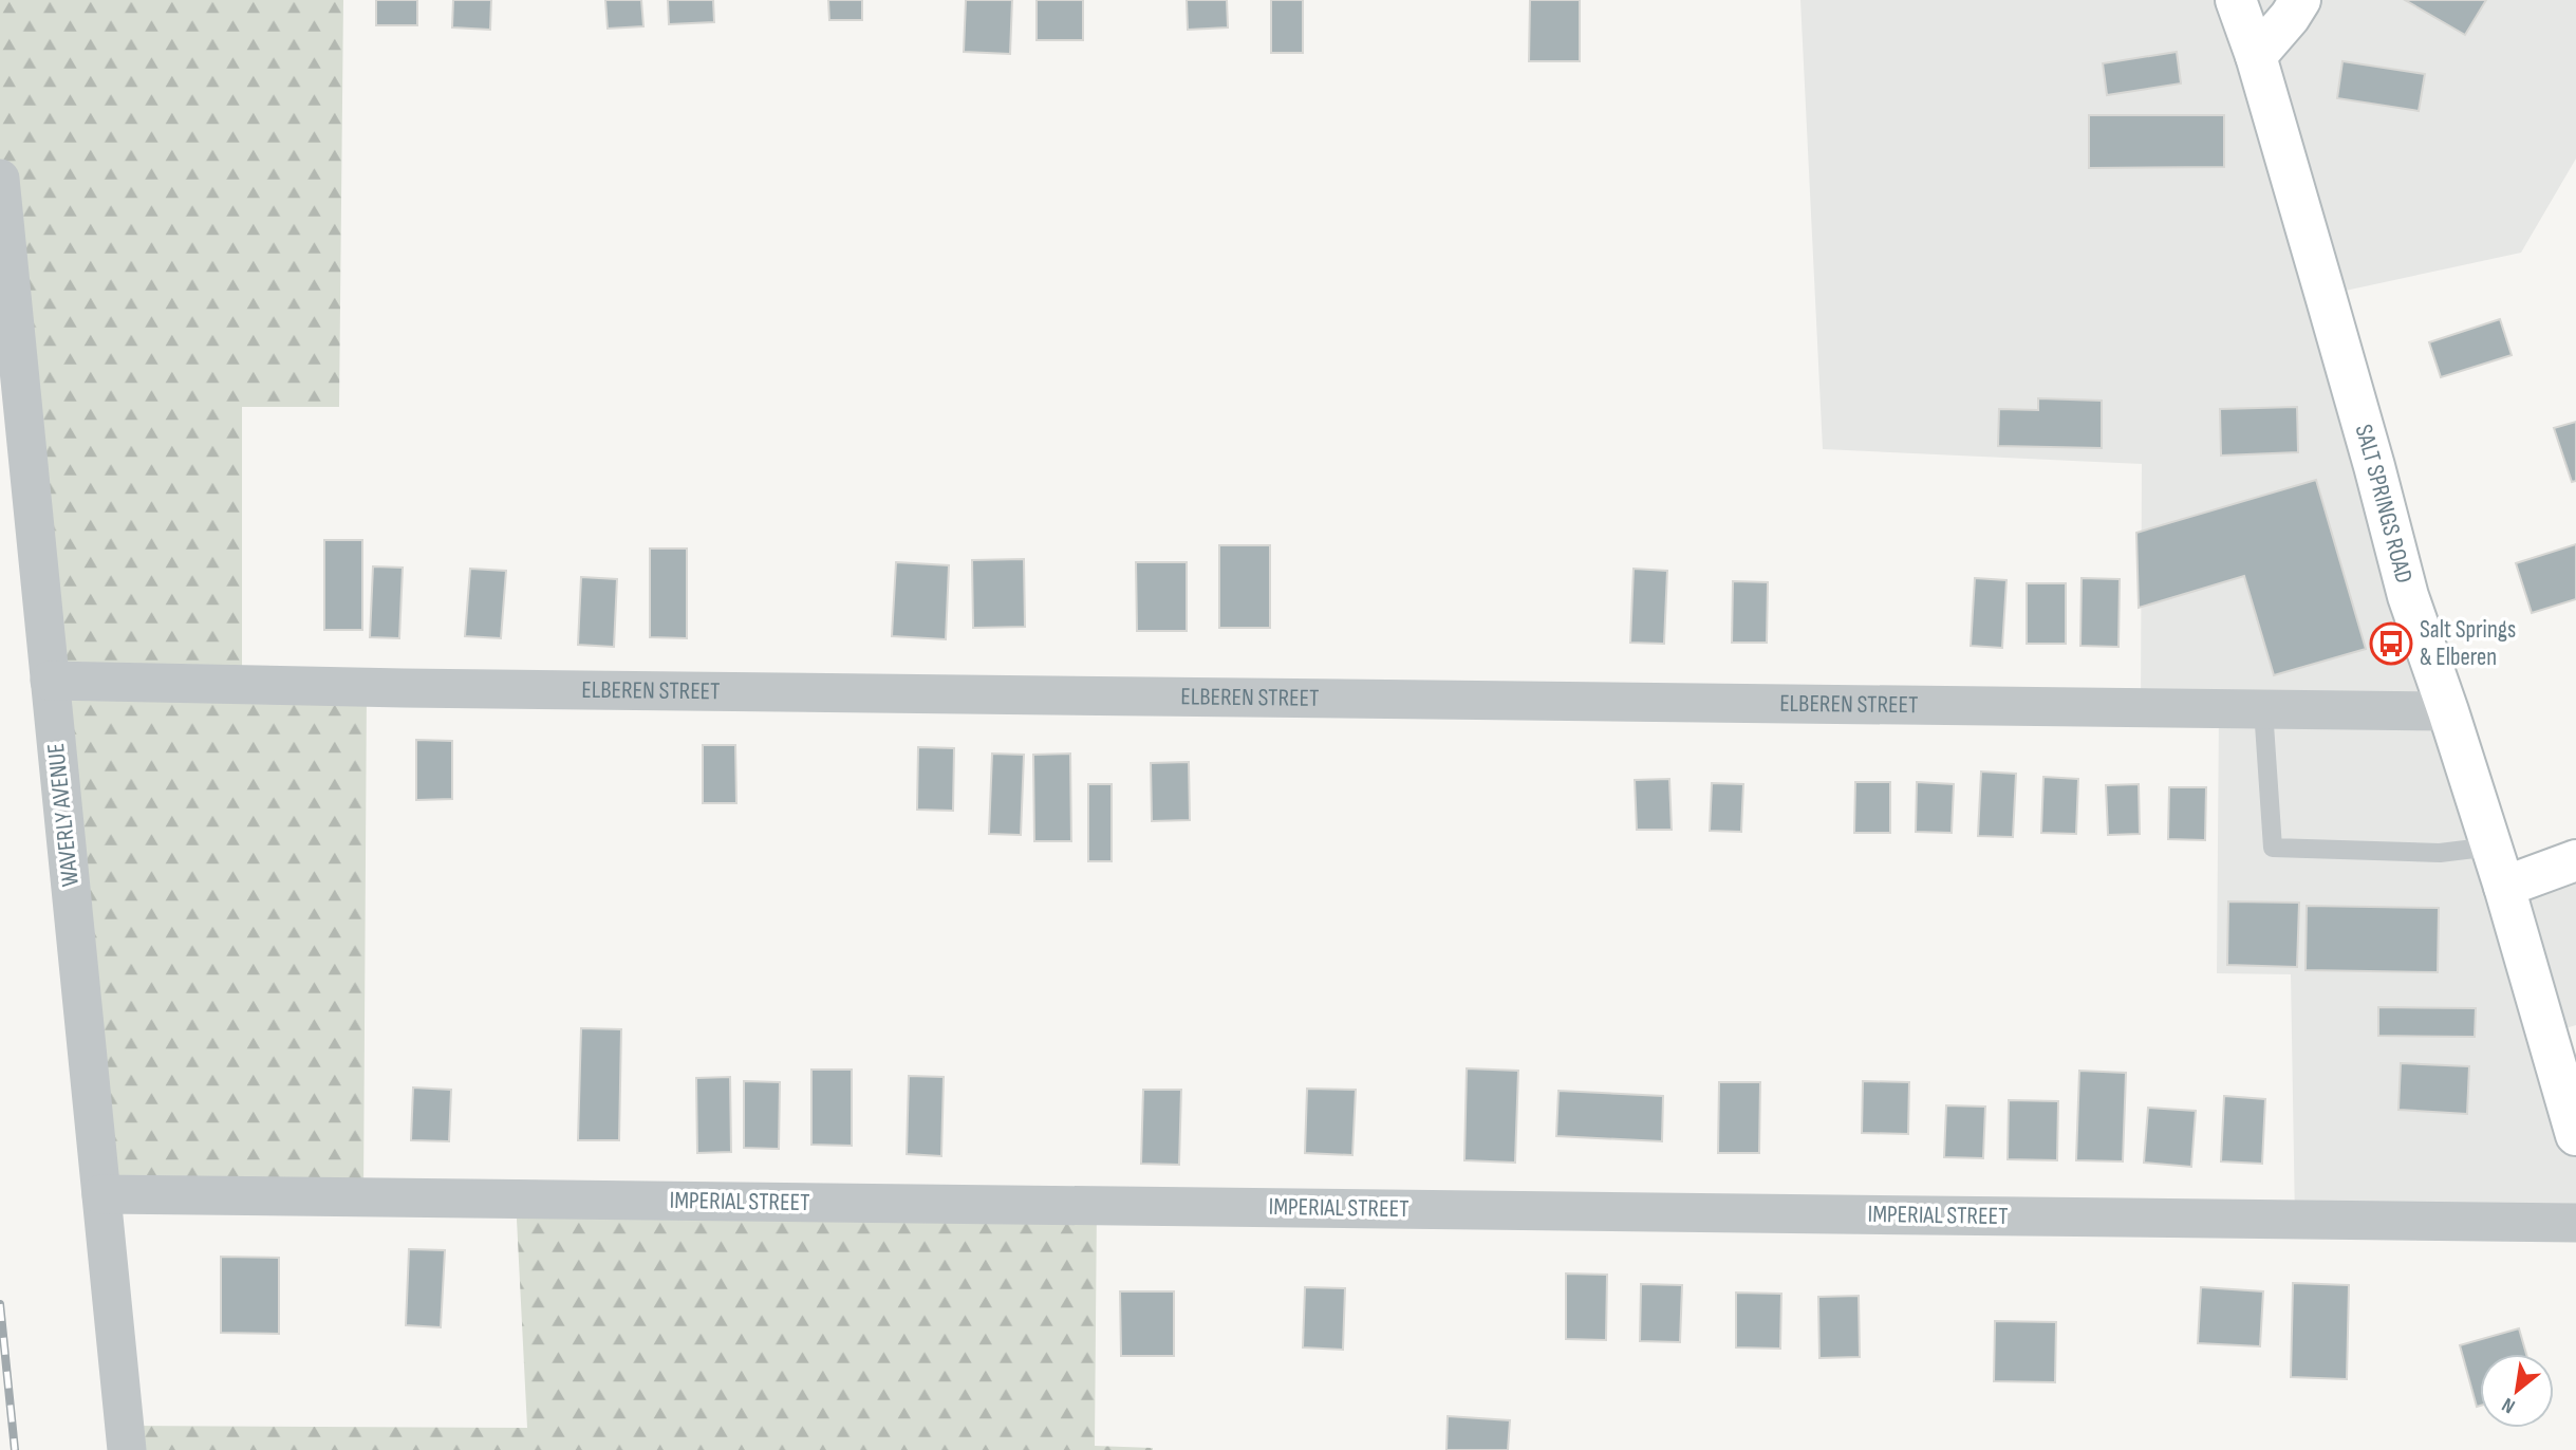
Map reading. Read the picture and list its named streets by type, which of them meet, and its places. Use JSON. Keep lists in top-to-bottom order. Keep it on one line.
{"streets":{"street":["SALT SPRINGS ROAD","ELBEREN STREET","WAVERLY AVENUE","IMPERIAL STREET"]},"crossings":[["SALT SPRINGS ROAD","ELBEREN STREET"],["ELBEREN STREET","WAVERLY AVENUE"],["WAVERLY AVENUE","IMPERIAL STREET"]],"places":{"bus stop":["Salt Springs & Elberen"]},"north":"bottom left"}
